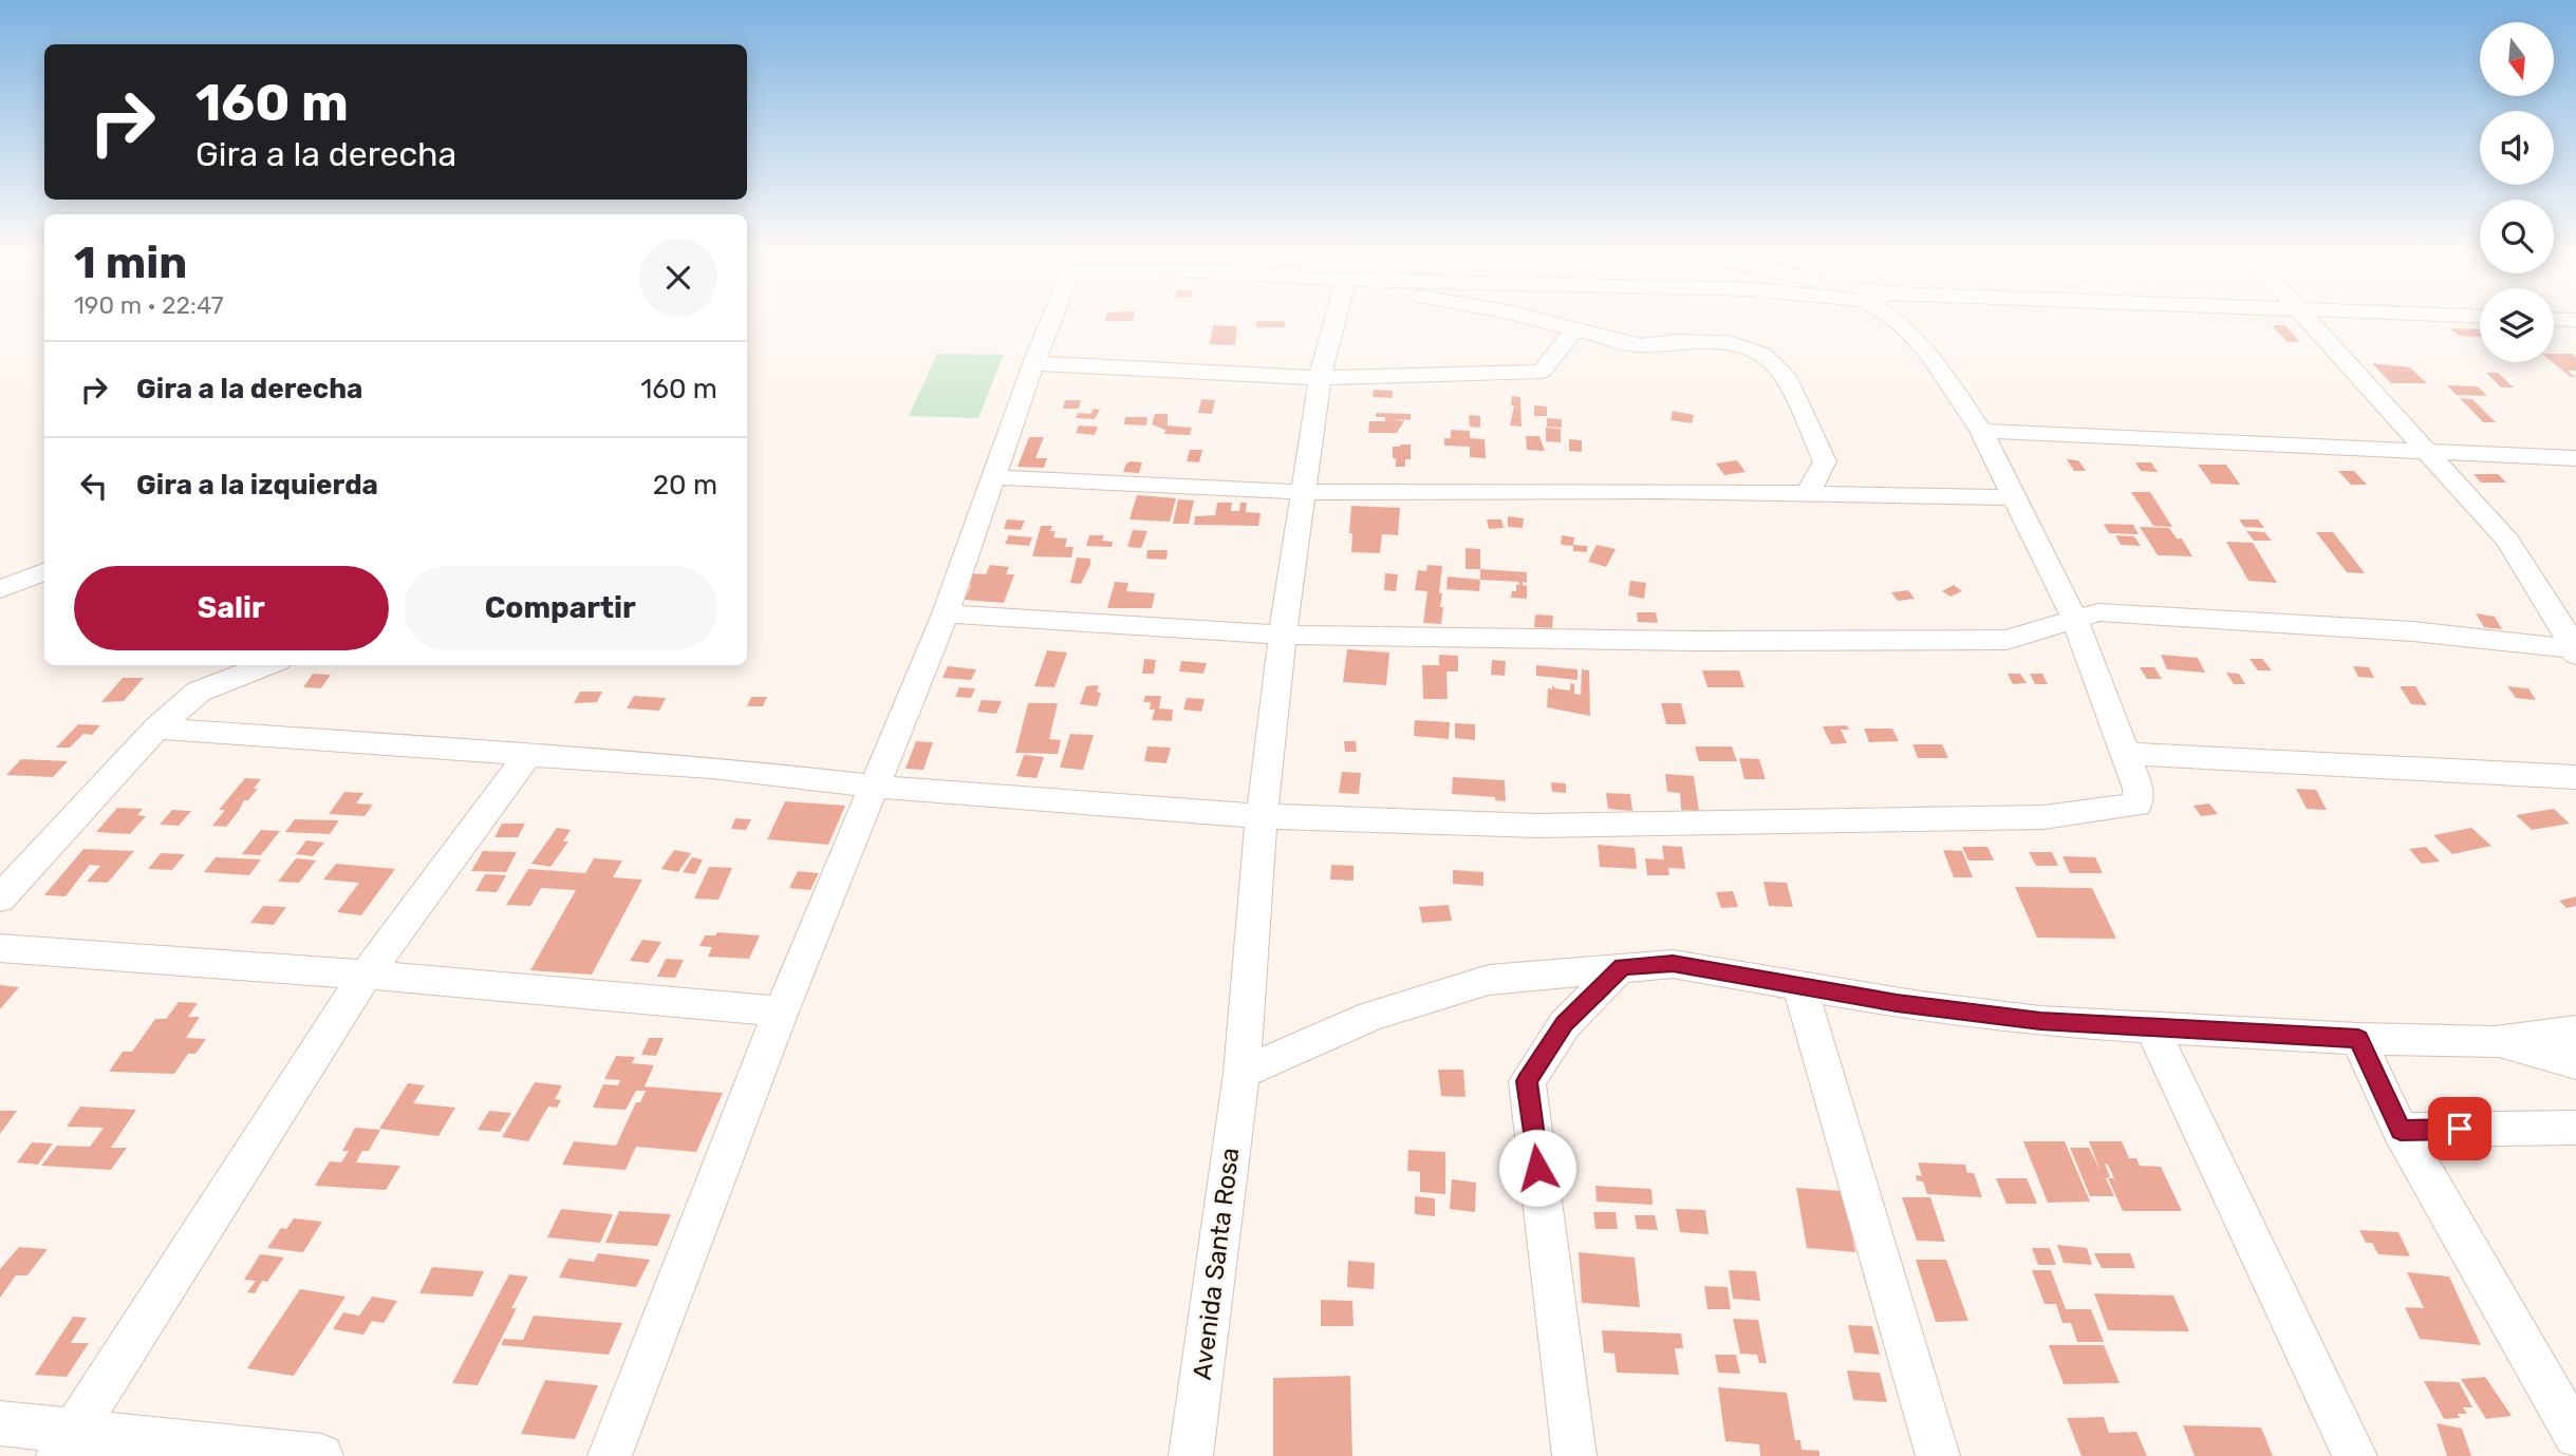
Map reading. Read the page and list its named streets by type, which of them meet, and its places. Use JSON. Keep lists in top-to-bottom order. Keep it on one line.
{"streets":{"street":["Avenida Santa Rosa"]},"north":"bottom","page":{"turn":["160 m","Gira a la derecha"],"heading":["1 min","190 m · 22:47"],"list":[{"name":"Gira a la derecha","value":"160 m"},{"name":"Gira a la izquierda","value":"20 m"}],"buttons":["Salir","Compartir"]}}
